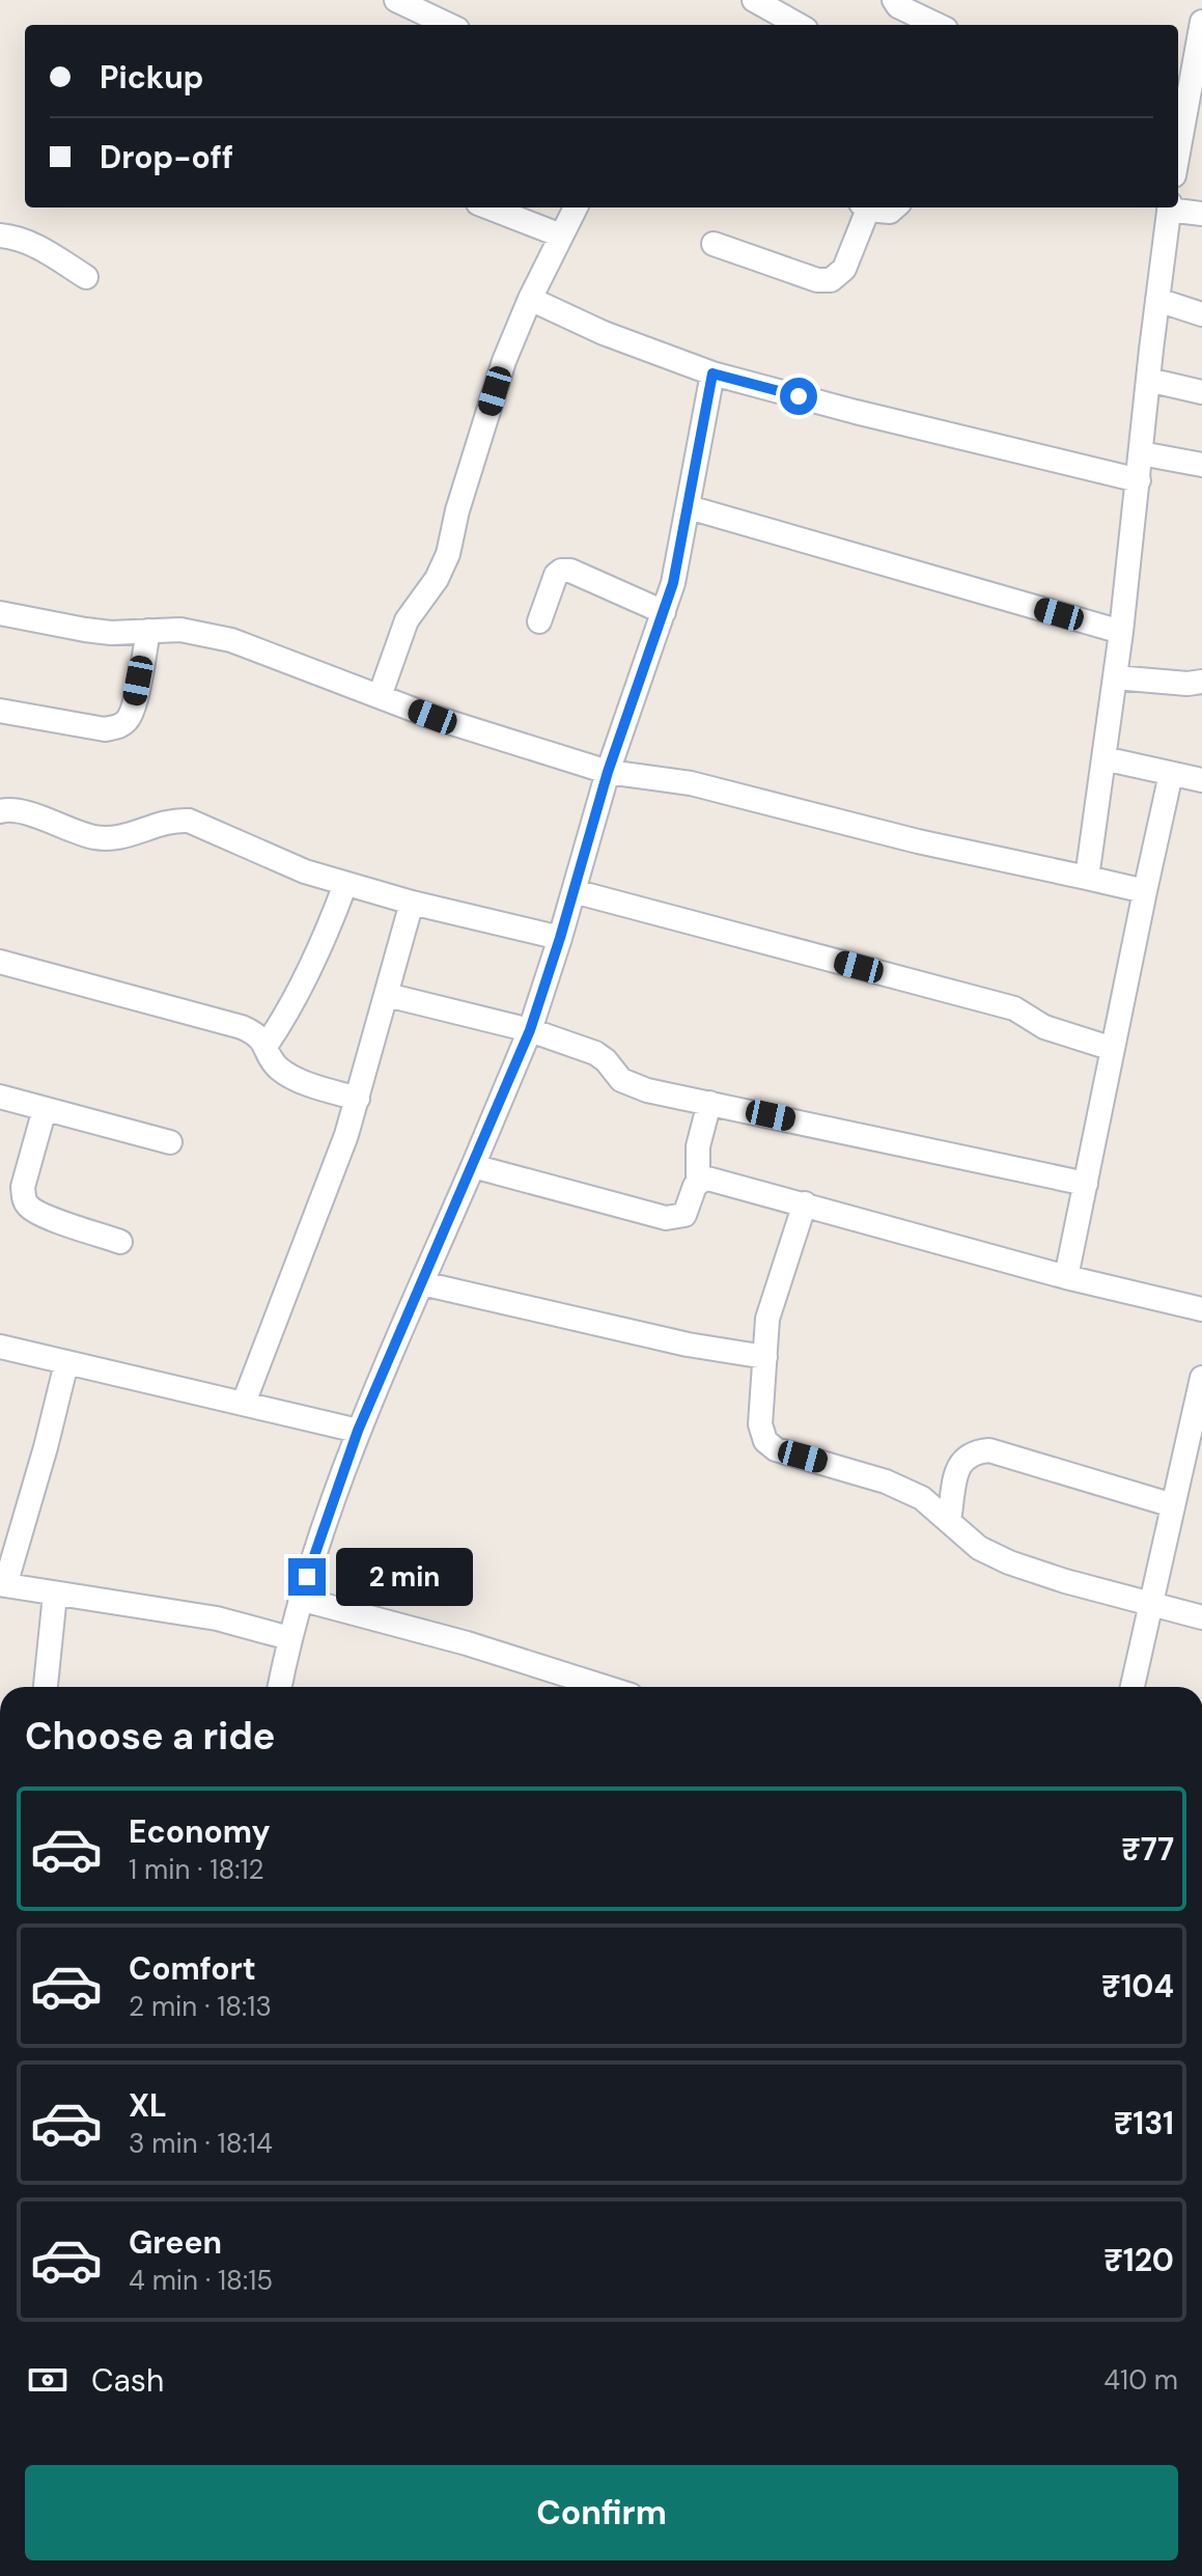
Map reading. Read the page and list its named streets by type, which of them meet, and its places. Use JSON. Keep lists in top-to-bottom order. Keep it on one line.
{"page":{"banner":["Pickup","Drop-off"],"bubble":"2 min","heading":"Choose a ride","list":[{"name":"Economy","note":"1 min · 18:12","value":"₹77"},{"name":"Comfort","note":"2 min · 18:13","value":"₹104"},{"name":"XL","note":"3 min · 18:14","value":"₹131"},{"name":"Green","note":"4 min · 18:15","value":"₹120"}],"pay":["Cash","410 m"],"buttons":"Confirm"}}
